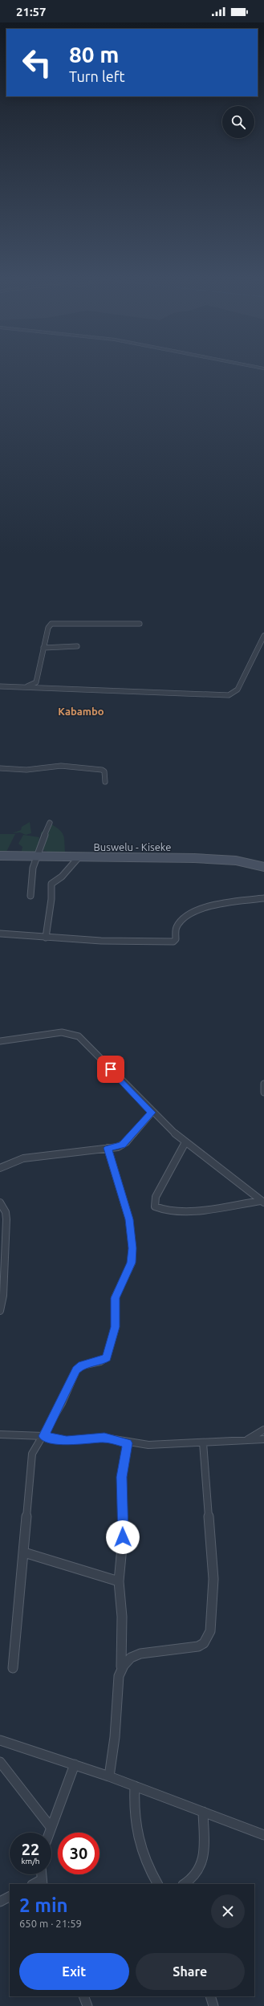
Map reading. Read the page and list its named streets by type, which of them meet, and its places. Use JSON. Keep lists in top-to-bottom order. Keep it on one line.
{"streets":{"main road":["Buswelu - Kiseke"]},"districts":["Kabambo"],"page":{"status":"21:57","turn":["80 m","Turn left"],"speed":"22 km/h","limit":"30","heading":["2 min","650 m · 21:59"],"buttons":["Exit","Share"]}}
